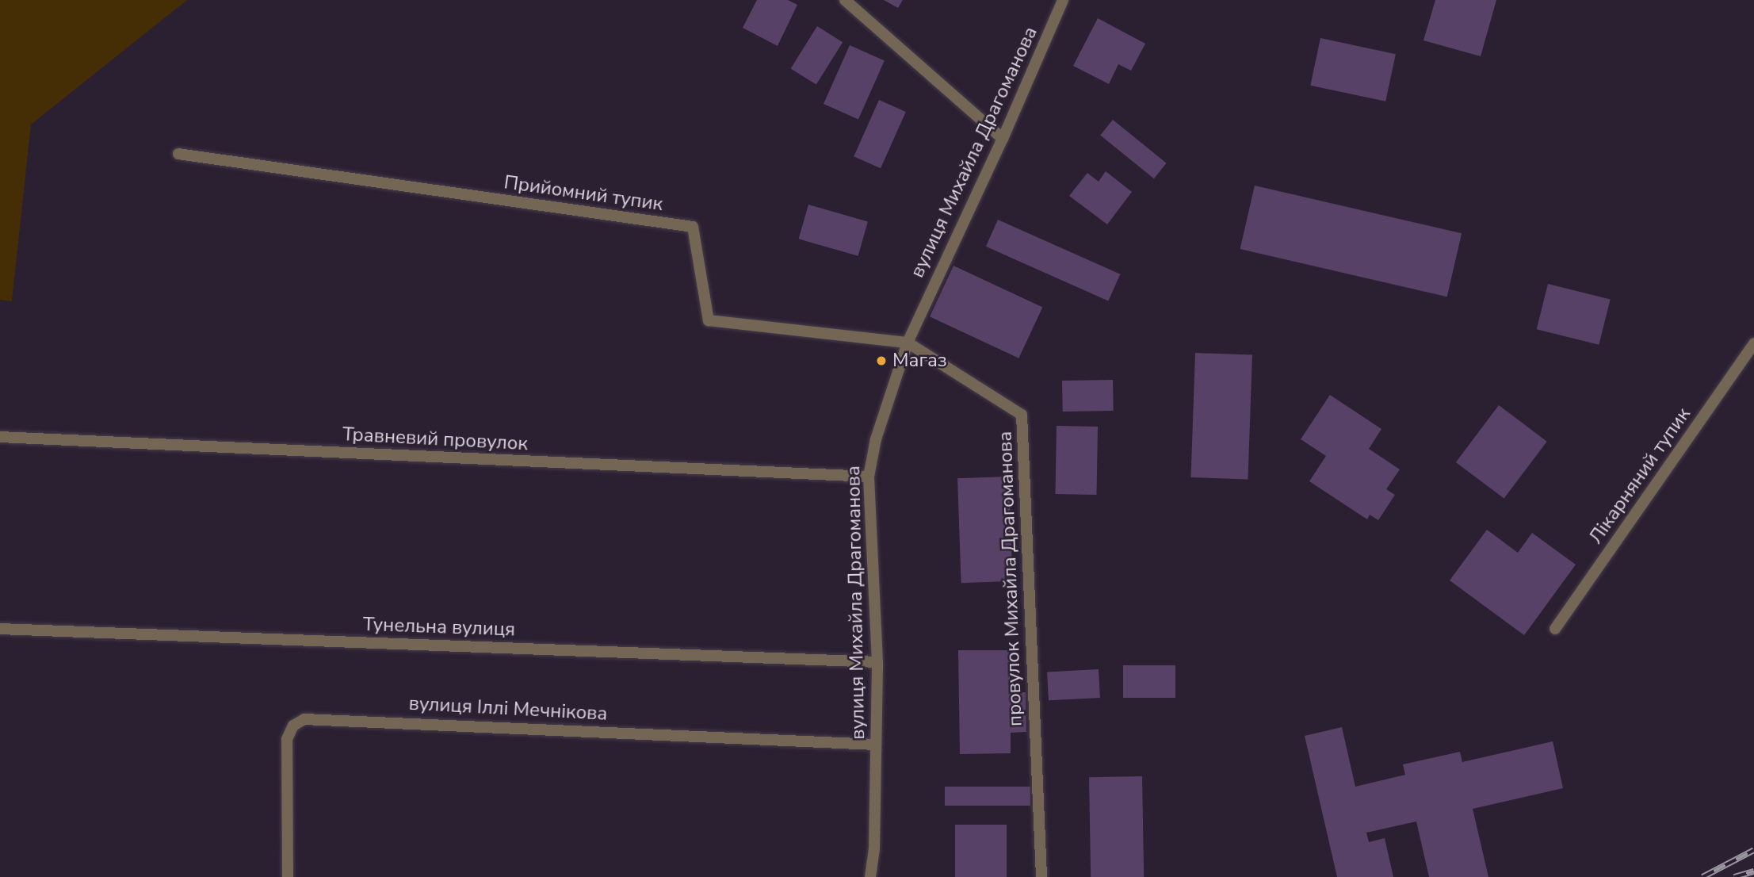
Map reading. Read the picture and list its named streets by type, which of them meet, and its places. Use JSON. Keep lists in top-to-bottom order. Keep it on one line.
{"streets":{"street":["вулиця Михайла Драгоманова","Прийомний тупик","Травневий провулок","Лікарняний тупик","провулок Михайла Драгоманова","Тунельна вулиця","вулиця Іллі Мечнікова"]},"crossings":[["вулиця Михайла Драгоманова","Прийомний тупик"],["вулиця Михайла Драгоманова","Травневий провулок"],["вулиця Михайла Драгоманова","провулок Михайла Драгоманова"],["вулиця Михайла Драгоманова","Тунельна вулиця"],["вулиця Михайла Драгоманова","вулиця Іллі Мечнікова"],["Прийомний тупик","провулок Михайла Драгоманова"]],"places":["Магаз"]}
